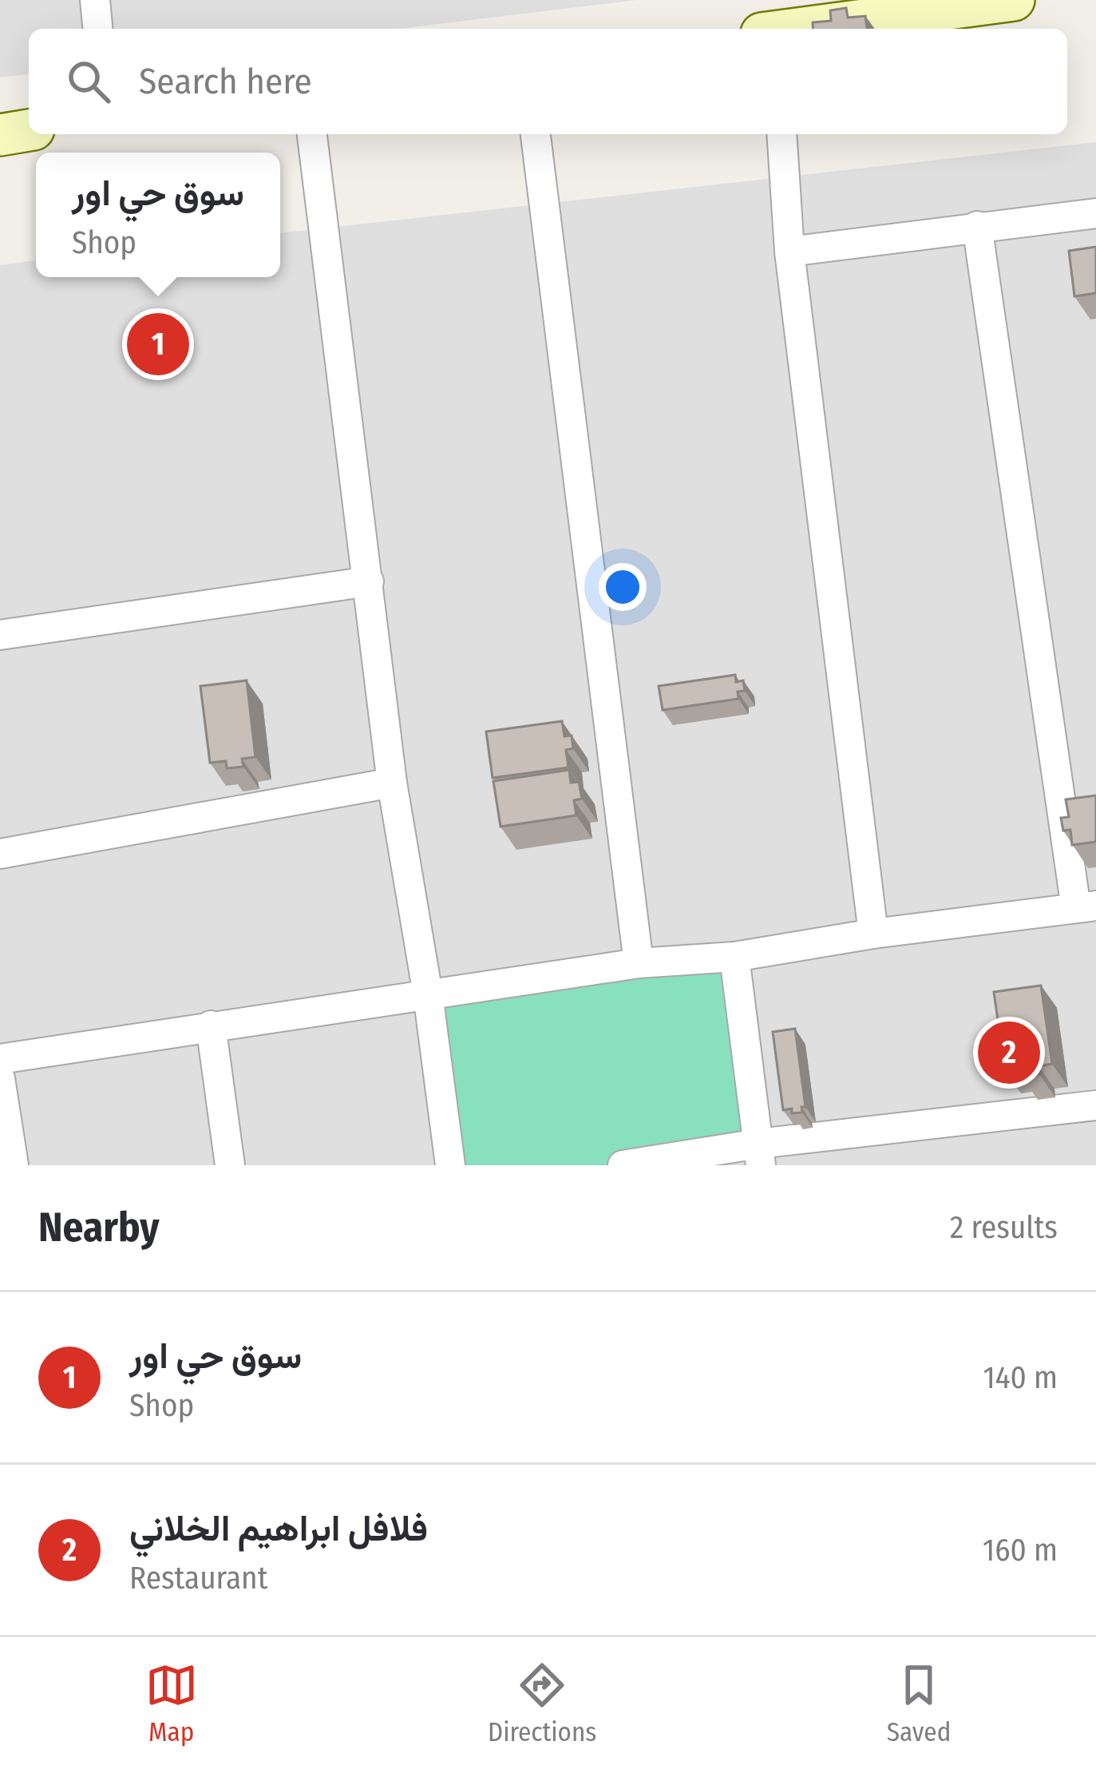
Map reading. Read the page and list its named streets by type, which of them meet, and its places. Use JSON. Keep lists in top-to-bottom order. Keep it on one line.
{"page":{"search":"Search here","popup":["سوق حي اور","Shop"],"pins":["1","2"],"heading":["Nearby","2 results"],"list":[{"mark":"1","name":"سوق حي اور","note":"Shop","value":"140 m"},{"mark":"2","name":"فلافل ابراهيم الخلاني","note":"Restaurant","value":"160 m"}],"nav":["Map","Directions","Saved"]}}
